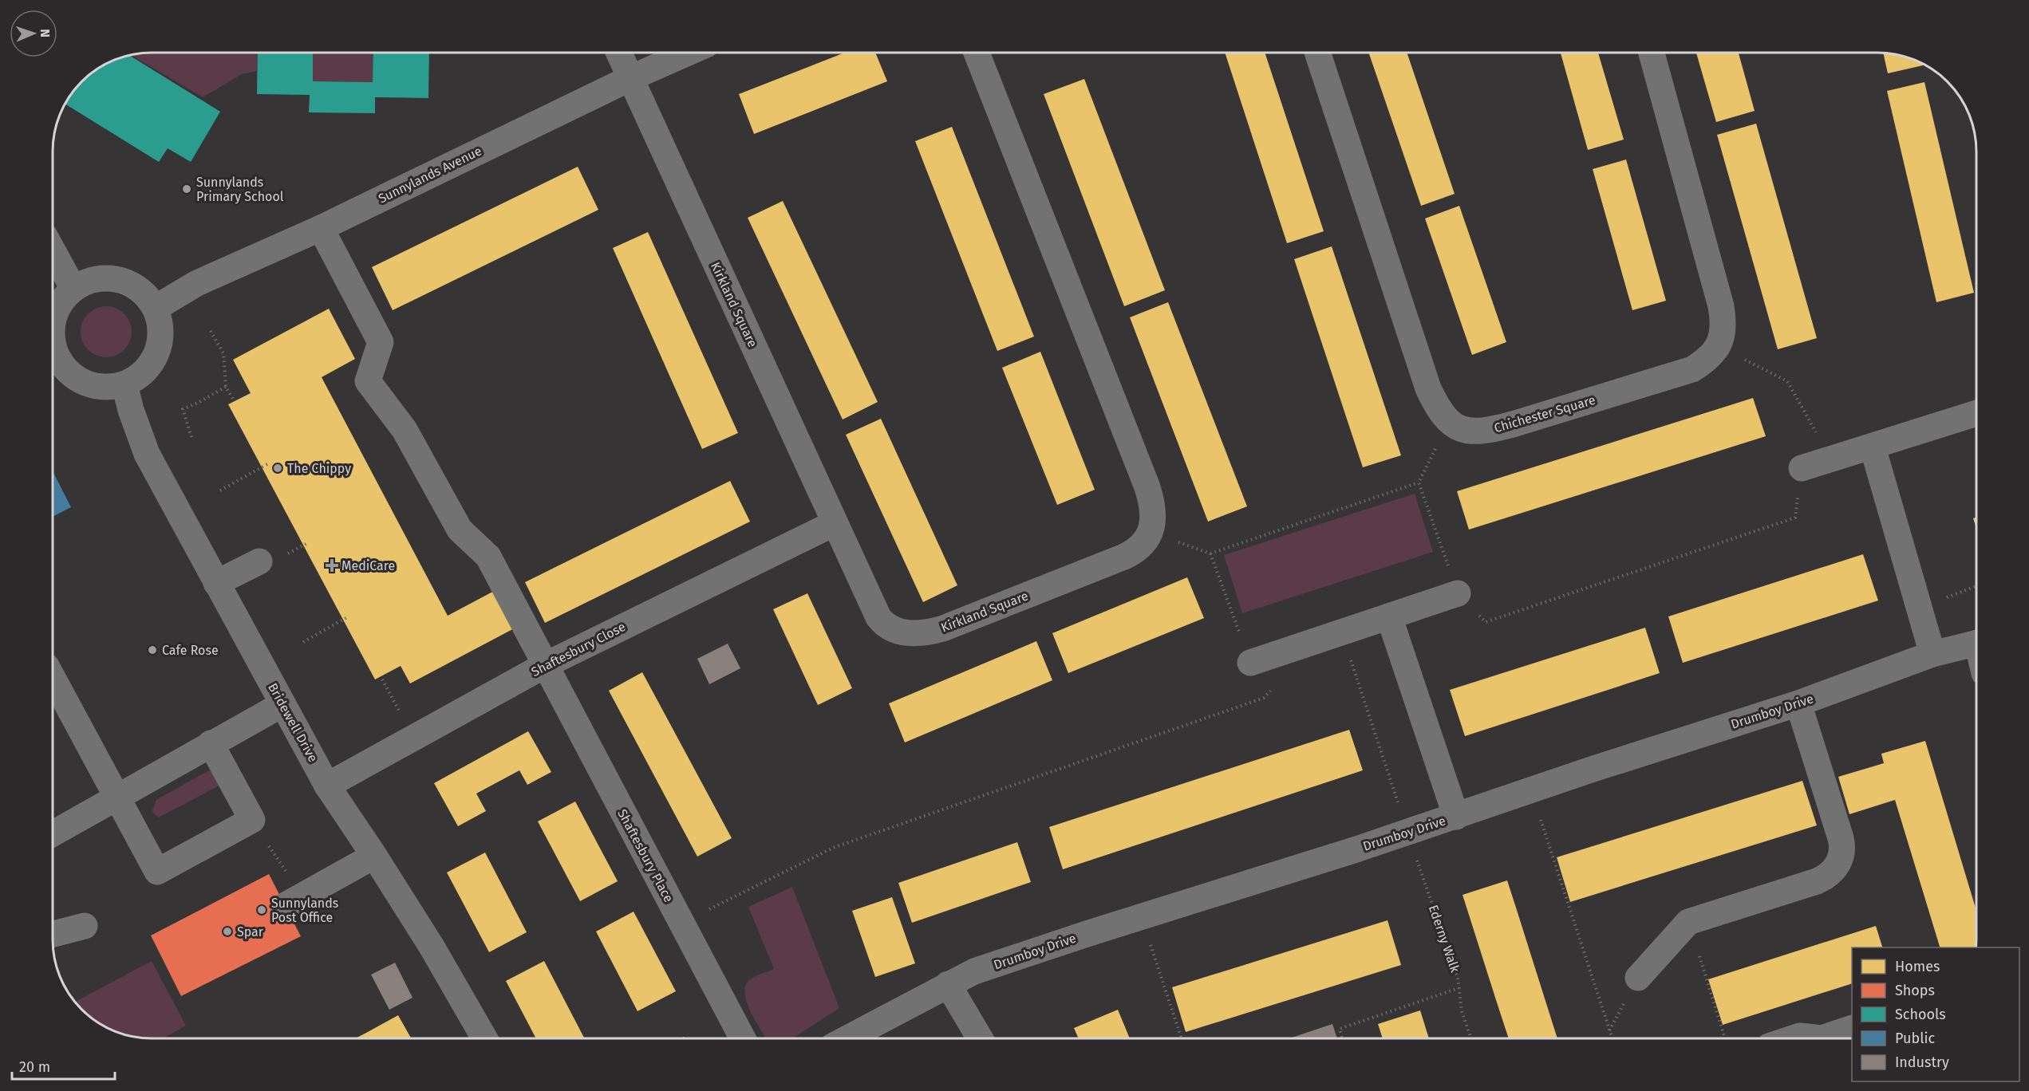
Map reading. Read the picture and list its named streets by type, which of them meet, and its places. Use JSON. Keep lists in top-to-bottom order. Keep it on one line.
{"streets":{"street":["Sunnylands Avenue","Kirkland Square","Chichester Square","Shaftesbury Close","Drumboy Drive","Bridewell Drive","Shaftesbury Place"],"path":["Ederny Walk"]},"crossings":[["Sunnylands Avenue","Kirkland Square"],["Sunnylands Avenue","Shaftesbury Place"],["Kirkland Square","Shaftesbury Close"],["Shaftesbury Close","Bridewell Drive"],["Shaftesbury Close","Shaftesbury Place"],["Drumboy Drive","Ederny Walk"]],"places":{"other":["Sunnylands Primary School","The Chippy","Cafe Rose","Sunnylands Post Office","Spar"],"health":["MediCare"]},"legend":["Homes","Shops","Schools","Public","Industry"],"scale_bar":"20 m","north":"right"}
